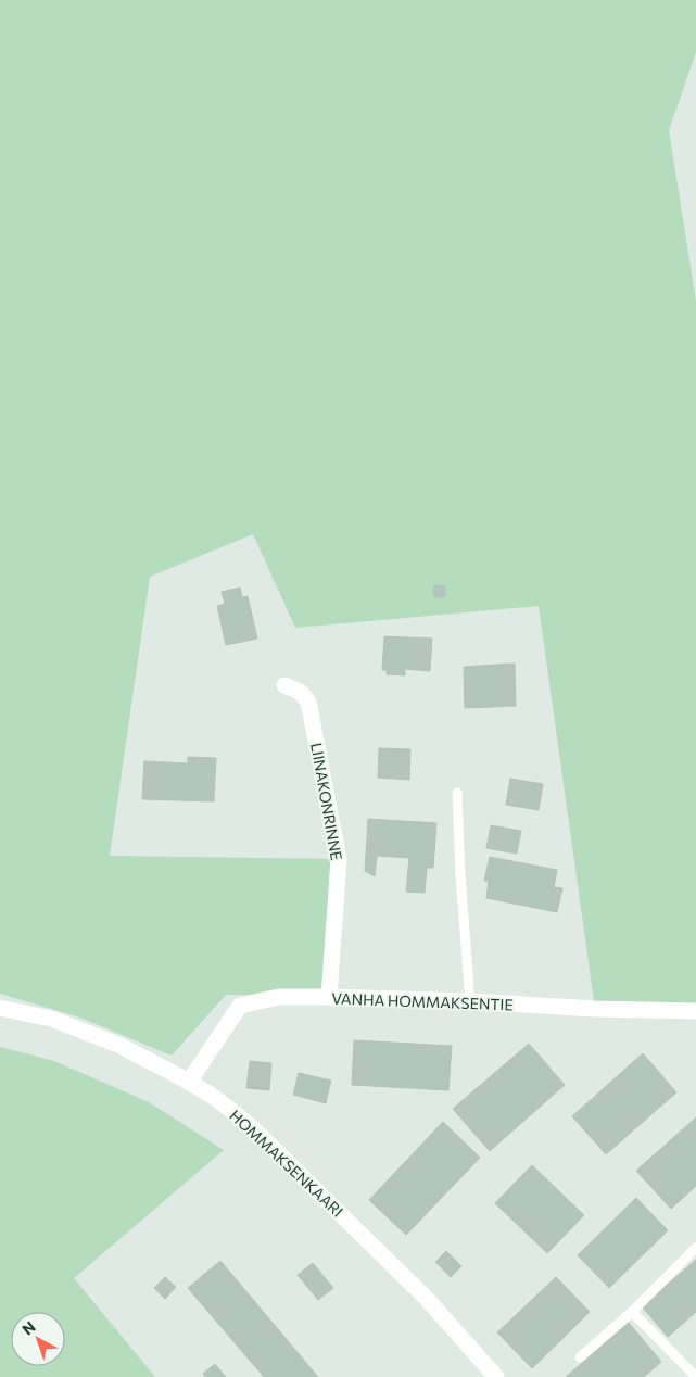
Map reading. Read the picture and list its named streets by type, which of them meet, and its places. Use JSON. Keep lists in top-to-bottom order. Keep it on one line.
{"streets":{"street":["LIINAKONRINNE","VANHA HOMMAKSENTIE","HOMMAKSENKAARI"]},"crossings":[["LIINAKONRINNE","VANHA HOMMAKSENTIE"],["VANHA HOMMAKSENTIE","HOMMAKSENKAARI"]],"north":"top left"}
